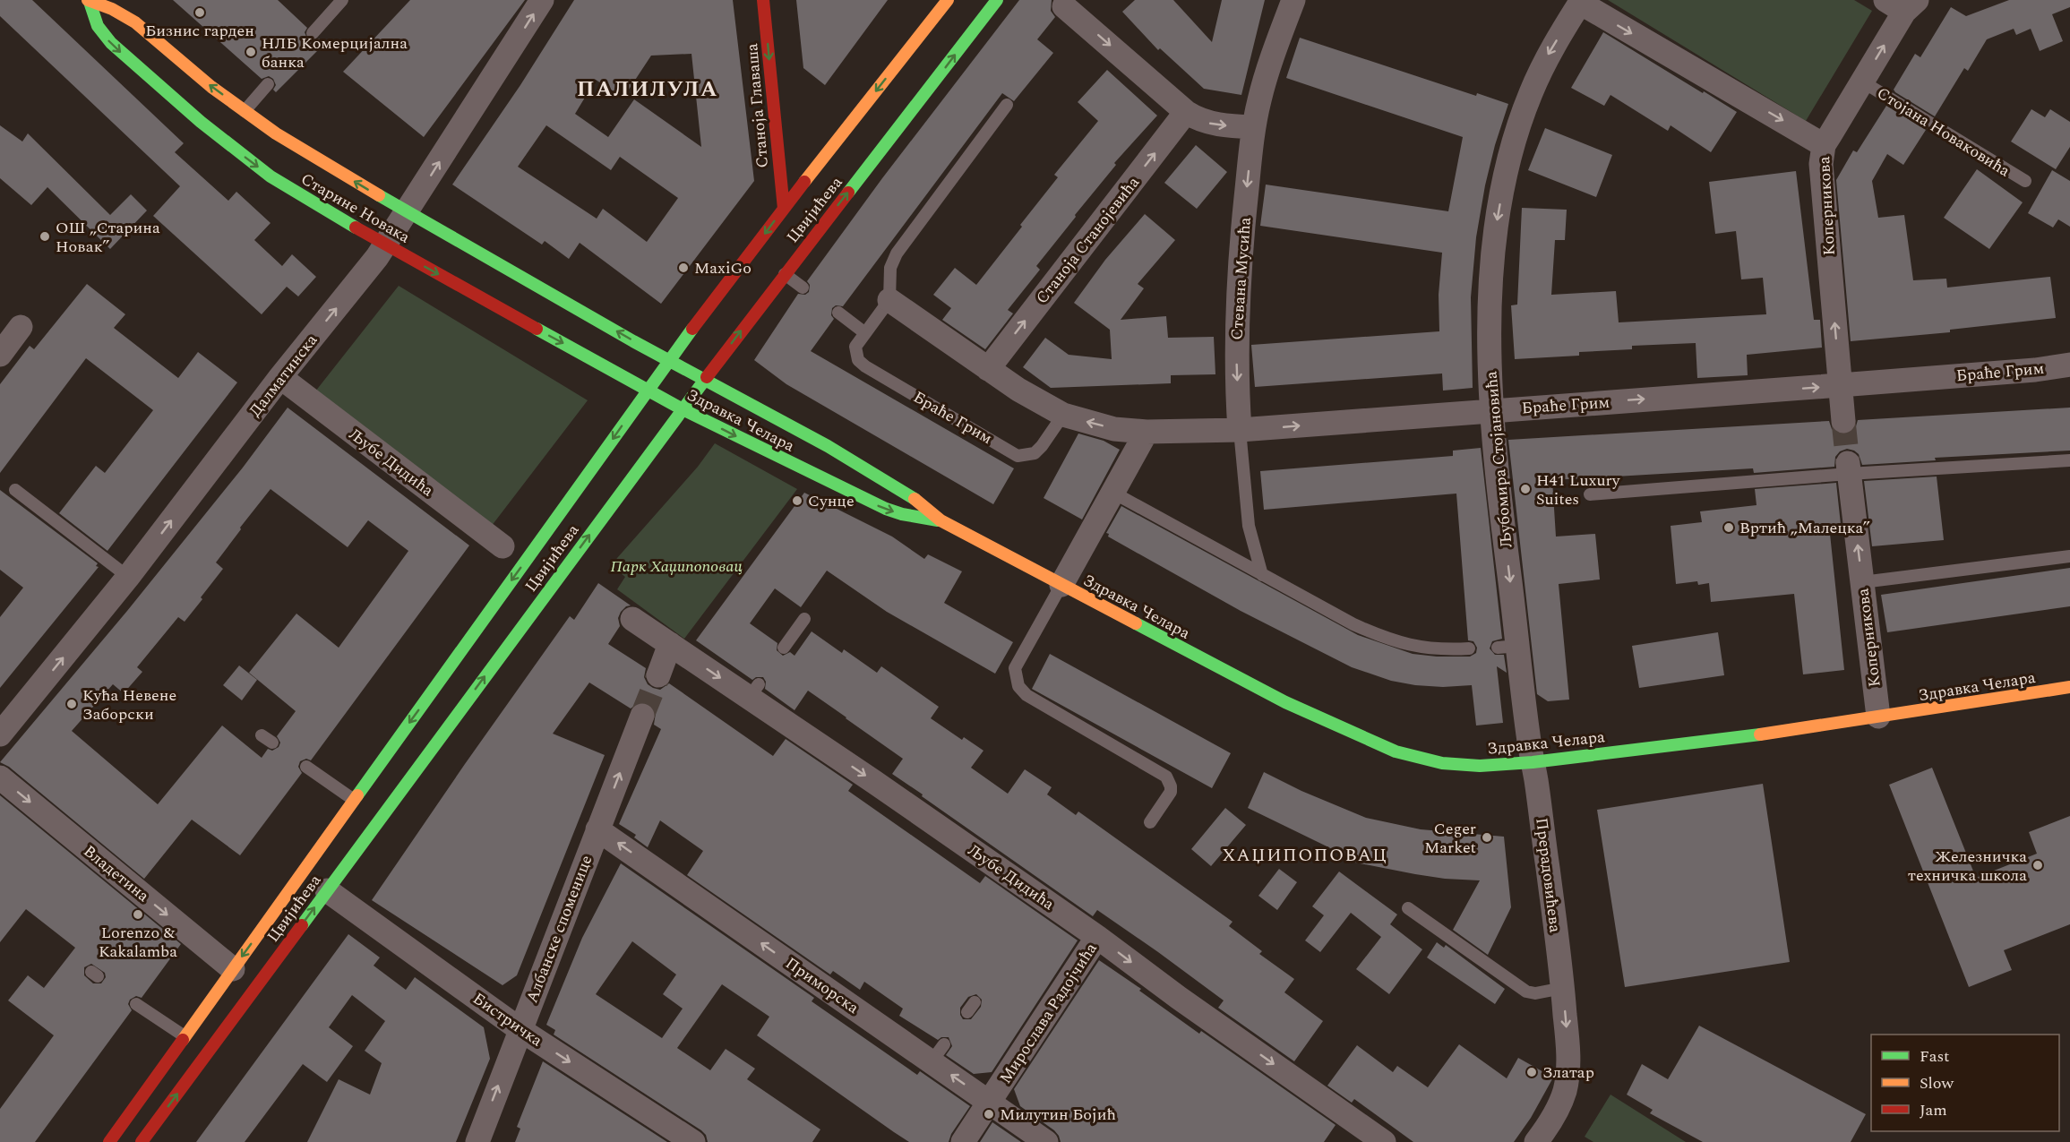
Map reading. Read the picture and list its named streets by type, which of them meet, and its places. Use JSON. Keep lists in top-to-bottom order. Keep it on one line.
{"streets":{"main road":["Станоја Главаша","Старине Новака","Цвијићева","Здравка Челара"],"street":["Стојана Новаковића","Коперникова","Станоја Станојевића","Стевана Мусића","Браће Грим","Далматинска","Љубомира Стојановића","Љубе Дидића","Владетина","Прерадовићева","Албанске споменице","Приморска","Мирослава Радојчића","Бистричка"]},"crossings":[["Станоја Главаша","Цвијићева"],["Стојана Новаковића","Коперникова"],["Коперникова","Браће Грим"],["Коперникова","Здравка Челара"],["Коперникова","Љубомира Стојановића"],["Старине Новака","Цвијићева"],["Старине Новака","Далматинска"],["Старине Новака","Здравка Челара"],["Цвијићева","Здравка Челара"],["Цвијићева","Владетина"],["Цвијићева","Бистричка"],["Станоја Станојевића","Браће Грим"],["Стевана Мусића","Браће Грим"],["Браће Грим","Љубомира Стојановића"],["Далматинска","Љубе Дидића"],["Здравка Челара","Љубомира Стојановића"],["Здравка Челара","Прерадовићева"],["Љубомира Стојановића","Прерадовићева"],["Љубе Дидића","Мирослава Радојчића"],["Албанске споменице","Приморска"],["Албанске споменице","Бистричка"],["Приморска","Мирослава Радојчића"]],"one_way":["Станоја Главаша","Станоја Станојевића","Стевана Мусића","Далматинска","Љубомира Стојановића","Љубе Дидића","Владетина","Прерадовићева","Албанске споменице","Приморска","Бистричка"],"districts":["ПАЛИЛУЛА","ХАЏИПОПОВАЦ"],"parks":["Парк Хаџипоповац"],"places":["Бизнис гарден","НЛБ Комерцијална банка","ОШ „Старина Новак”","MaxiGo","H41 Luxury Suites","Сунце","Вртић „Малецка”","Кућа Невене Заборски","Ceger Market","Железничка техничка школа","Lorenzo & Kakalamba","Златар","Милутин Бојић"],"legend":["Fast","Slow","Jam"]}
